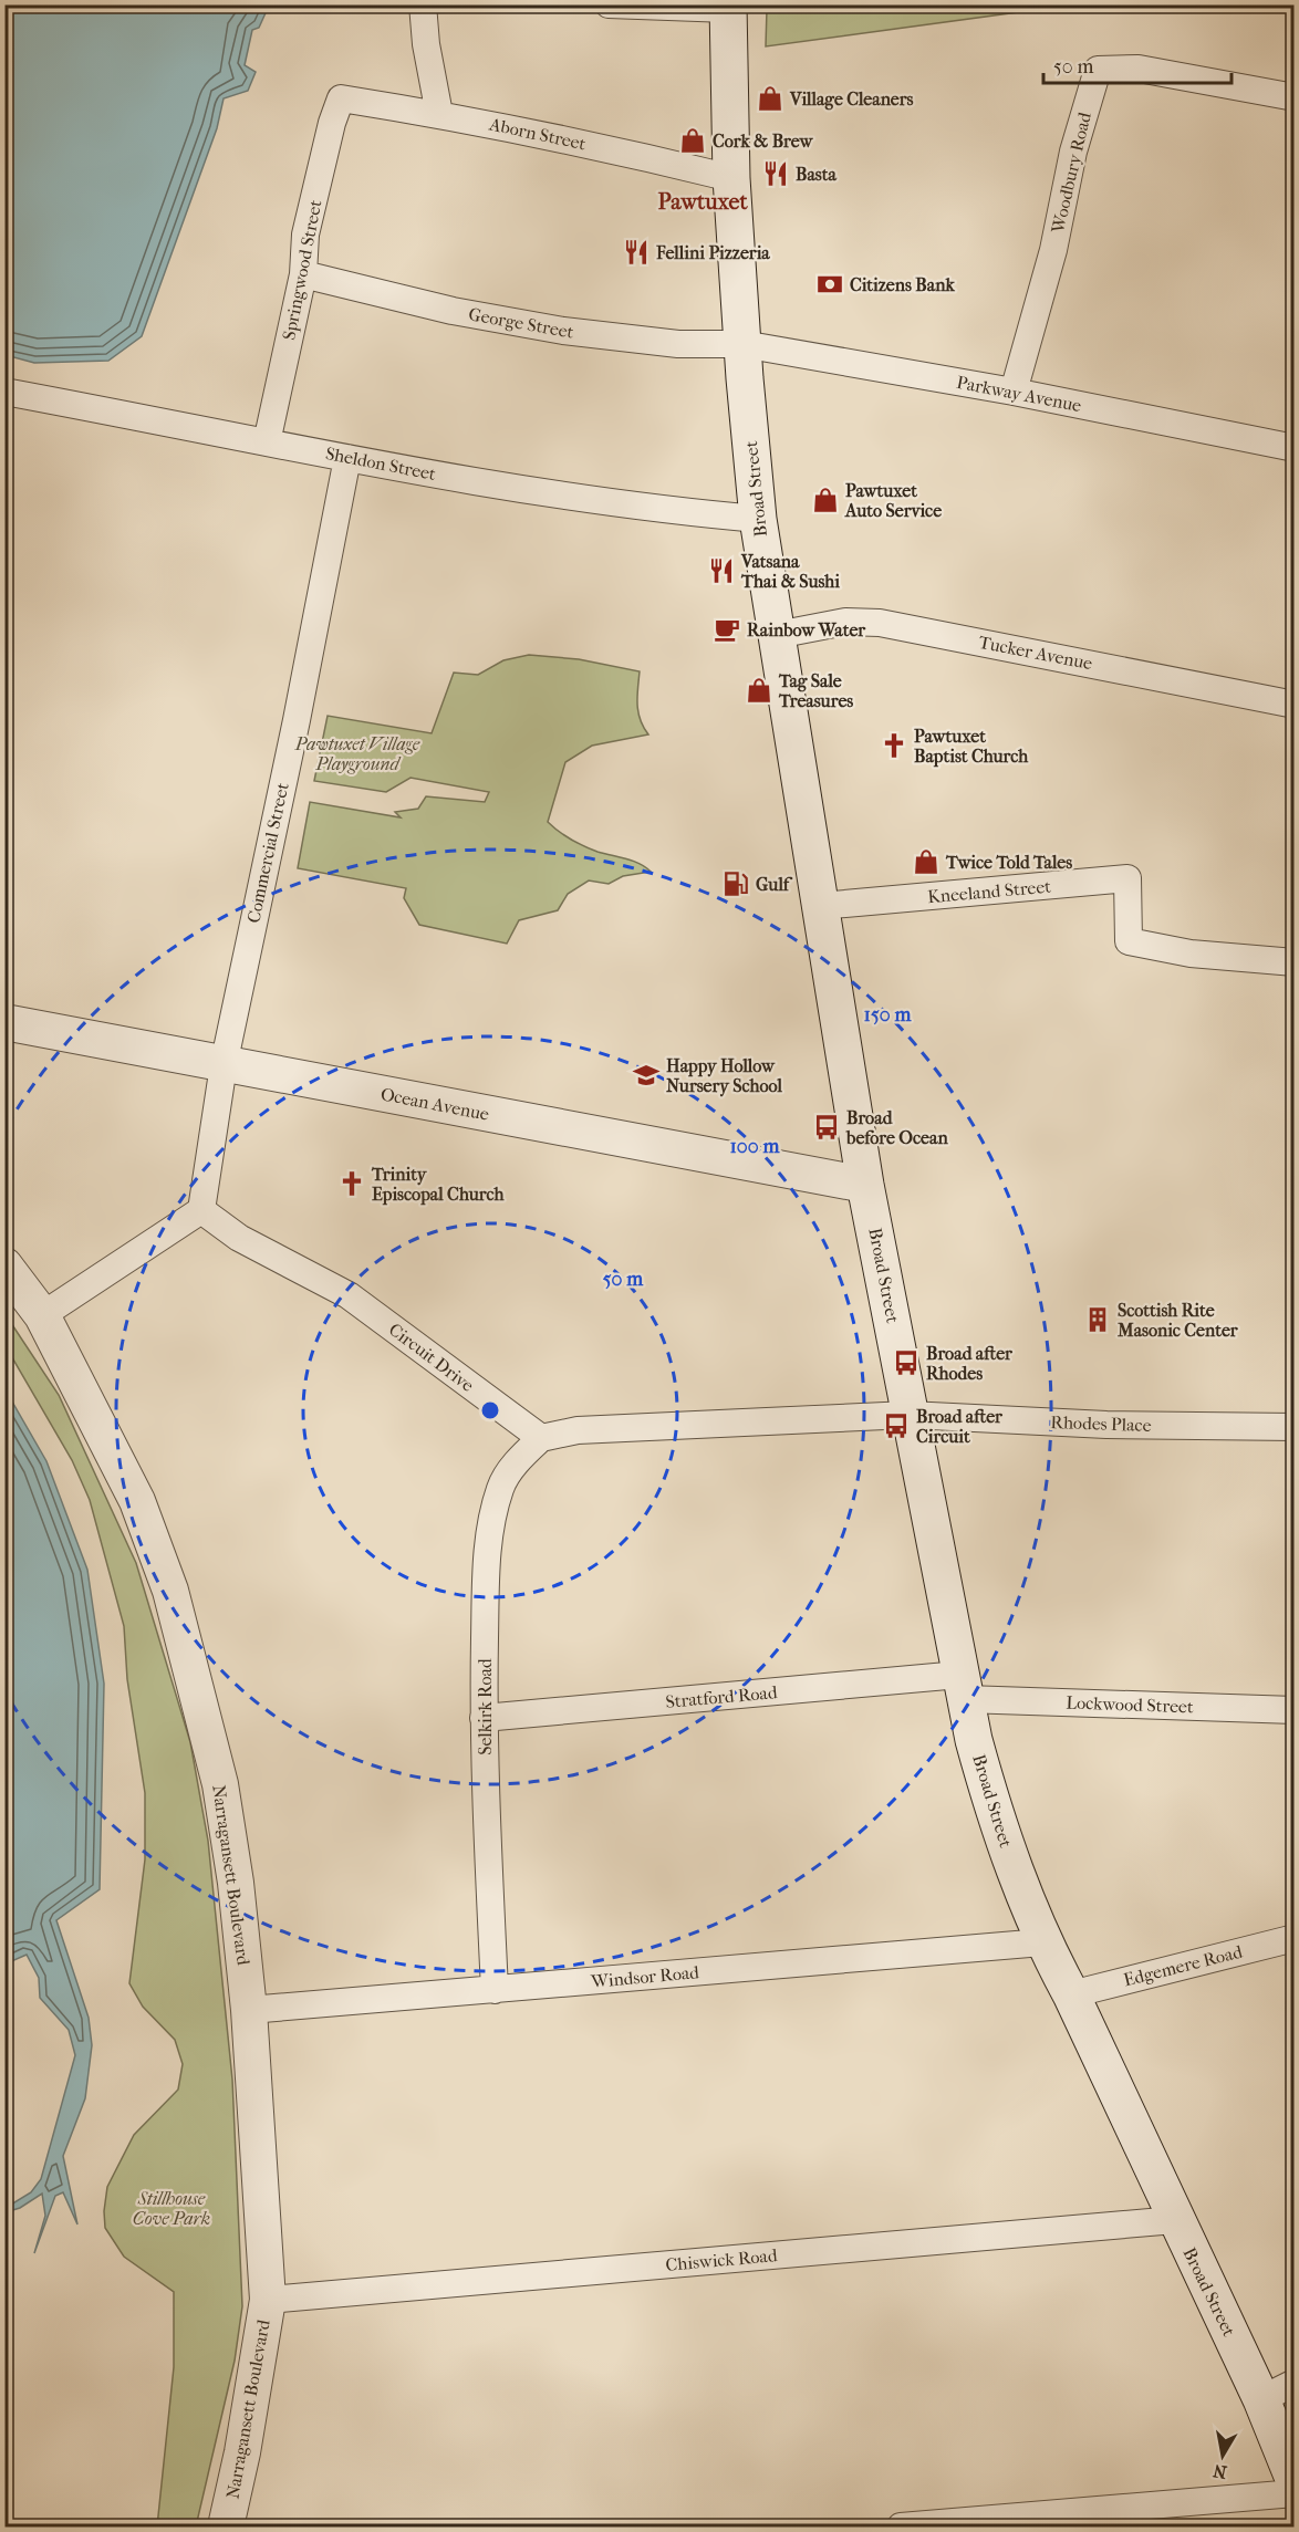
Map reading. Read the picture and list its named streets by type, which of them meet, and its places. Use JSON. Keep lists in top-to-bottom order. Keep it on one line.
{"streets":{"main road":["Broad Street"],"street":["Aborn Street","Woodbury Road","Springwood Street","George Street","Parkway Avenue","Sheldon Street","Tucker Avenue","Commercial Street","Kneeland Street","Ocean Avenue","Circuit Drive","Rhodes Place","Stratford Road","Lockwood Street","Selkirk Road","Narragansett Boulevard","Edgemere Road","Windsor Road","Chiswick Road"]},"crossings":[["Aborn Street","Springwood Street"],["Aborn Street","Broad Street"],["Woodbury Road","Parkway Avenue"],["Springwood Street","George Street"],["Springwood Street","Sheldon Street"],["George Street","Parkway Avenue"],["George Street","Broad Street"],["Parkway Avenue","Broad Street"],["Sheldon Street","Broad Street"],["Sheldon Street","Commercial Street"],["Broad Street","Tucker Avenue"],["Broad Street","Kneeland Street"],["Broad Street","Ocean Avenue"],["Broad Street","Rhodes Place"],["Broad Street","Stratford Road"],["Broad Street","Lockwood Street"],["Broad Street","Edgemere Road"],["Broad Street","Windsor Road"],["Broad Street","Chiswick Road"],["Commercial Street","Ocean Avenue"],["Commercial Street","Circuit Drive"],["Circuit Drive","Selkirk Road"],["Stratford Road","Lockwood Street"],["Stratford Road","Selkirk Road"],["Selkirk Road","Windsor Road"],["Narragansett Boulevard","Windsor Road"],["Narragansett Boulevard","Chiswick Road"]],"districts":["Pawtuxet"],"parks":["Pawtuxet Village Playground","Stillhouse Cove Park"],"places":{"shop":["Village Cleaners","Cork & Brew","Pawtuxet Auto Service","Tag Sale Treasures","Twice Told Tales"],"restaurant":["Basta","Fellini Pizzeria","Vatsana Thai & Sushi"],"bank":["Citizens Bank"],"cafe":["Rainbow Water"],"church":["Pawtuxet Baptist Church","Trinity Episcopal Church"],"fuel station":["Gulf"],"school or university":["Happy Hollow Nursery School"],"bus stop":["Broad before Ocean","Broad after Rhodes","Broad after Circuit"],"building":["Scottish Rite Masonic Center"]},"scale_bar":"50 m","north":"bottom","rings":["150 m","100 m","50 m"]}
